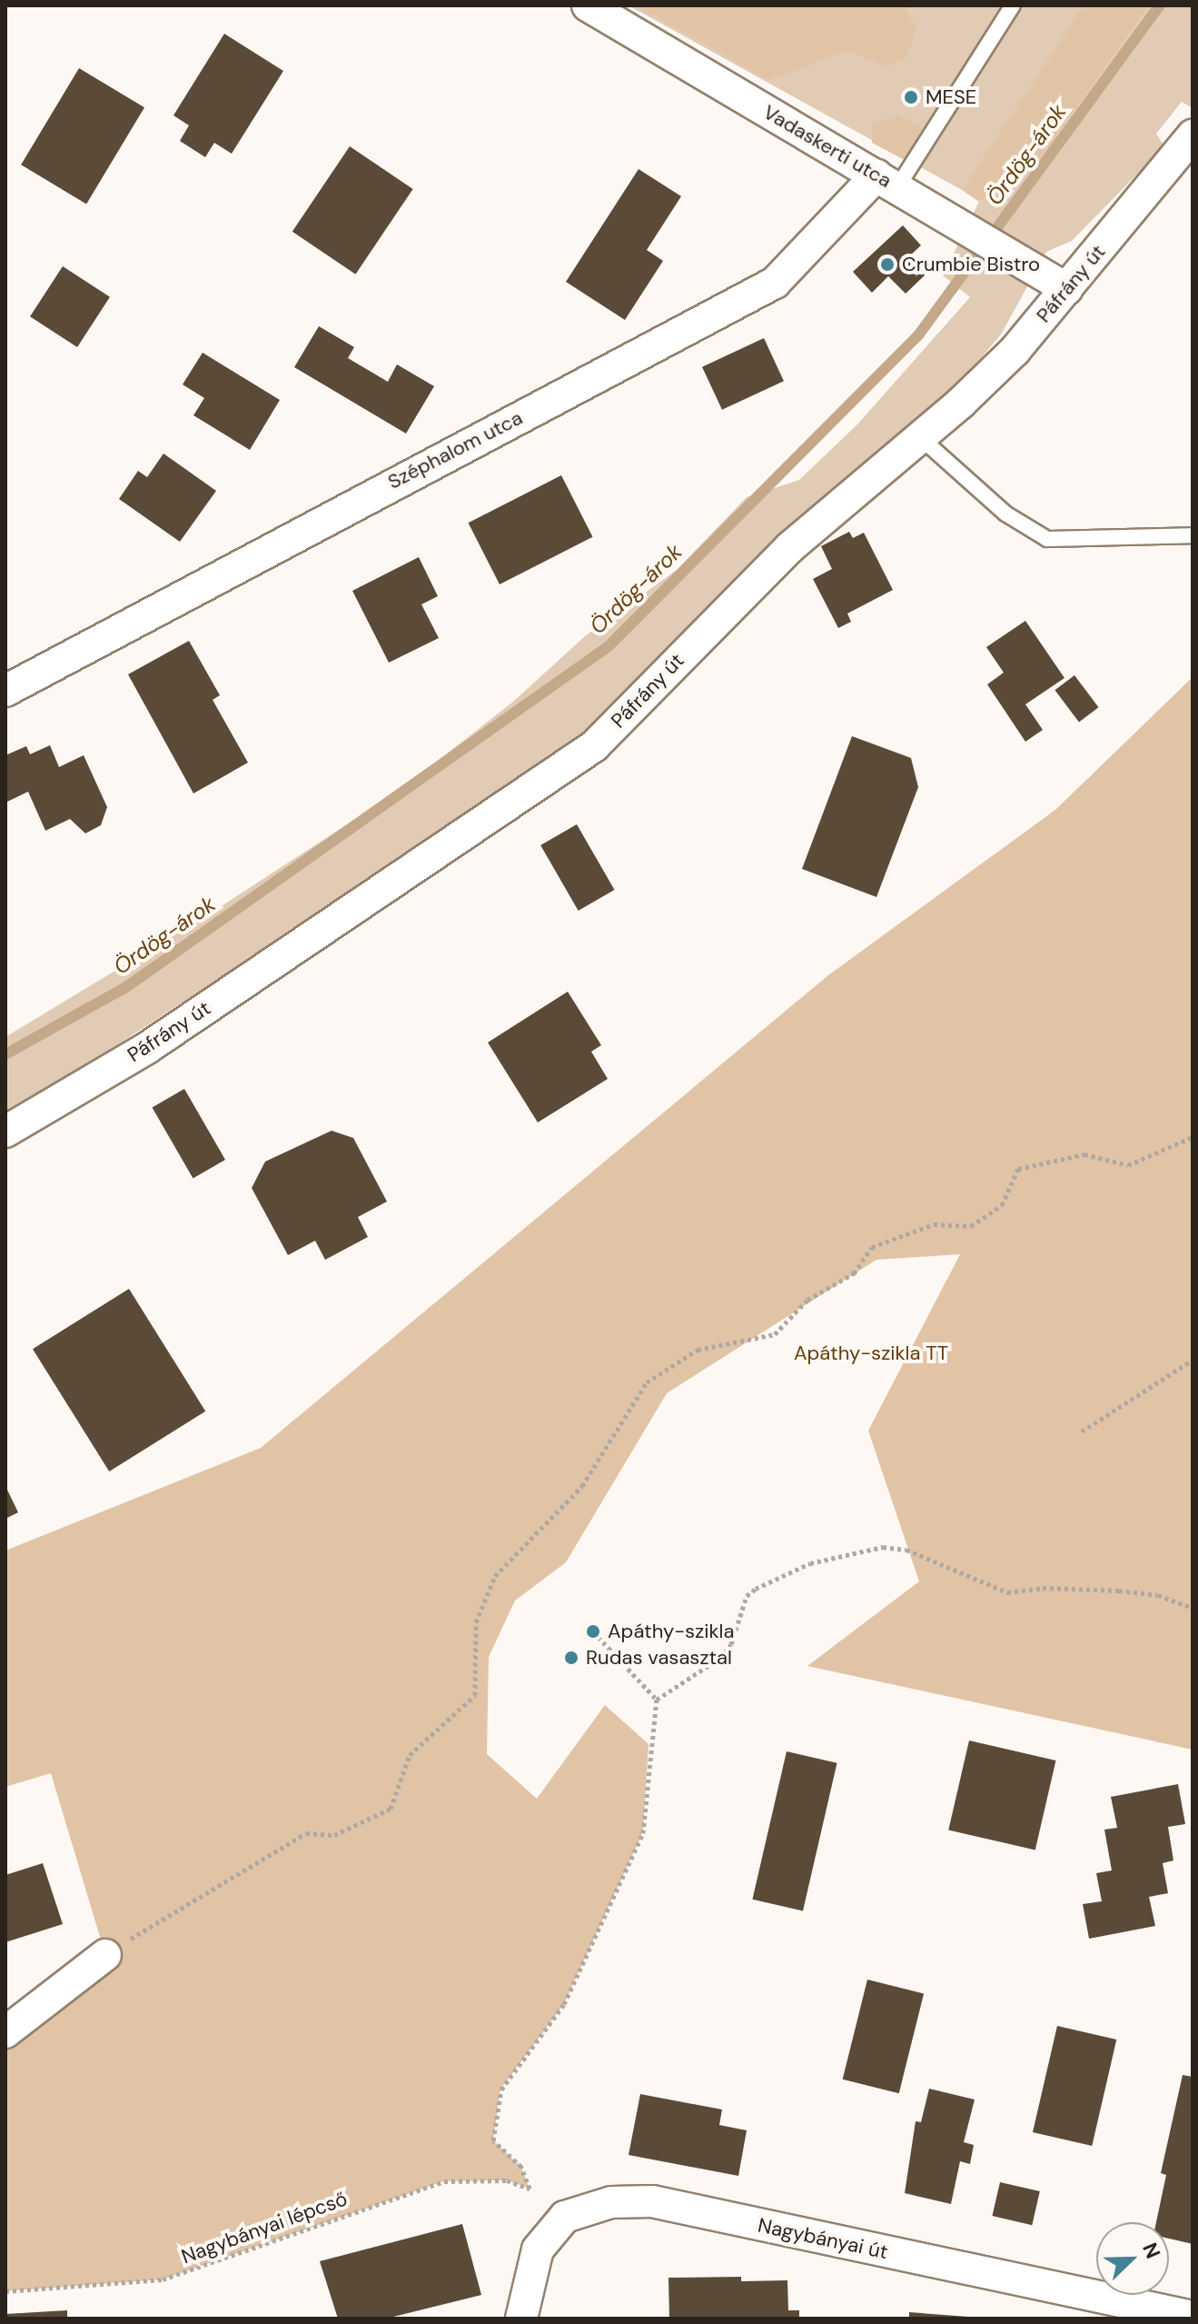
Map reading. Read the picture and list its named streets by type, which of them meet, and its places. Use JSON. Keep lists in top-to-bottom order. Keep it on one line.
{"streets":{"street":["Vadaskerti utca","Páfrány út","Széphalom utca","Nagybányai út"],"path":["Nagybányai lépcső"]},"crossings":[["Vadaskerti utca","Páfrány út"],["Vadaskerti utca","Széphalom utca"]],"water":["Ördög-árok"],"parks":["Apáthy-szikla TT"],"places":["MESE","Crumbie Bistro","Apáthy-szikla","Rudas vasasztal"],"north":"top right"}
